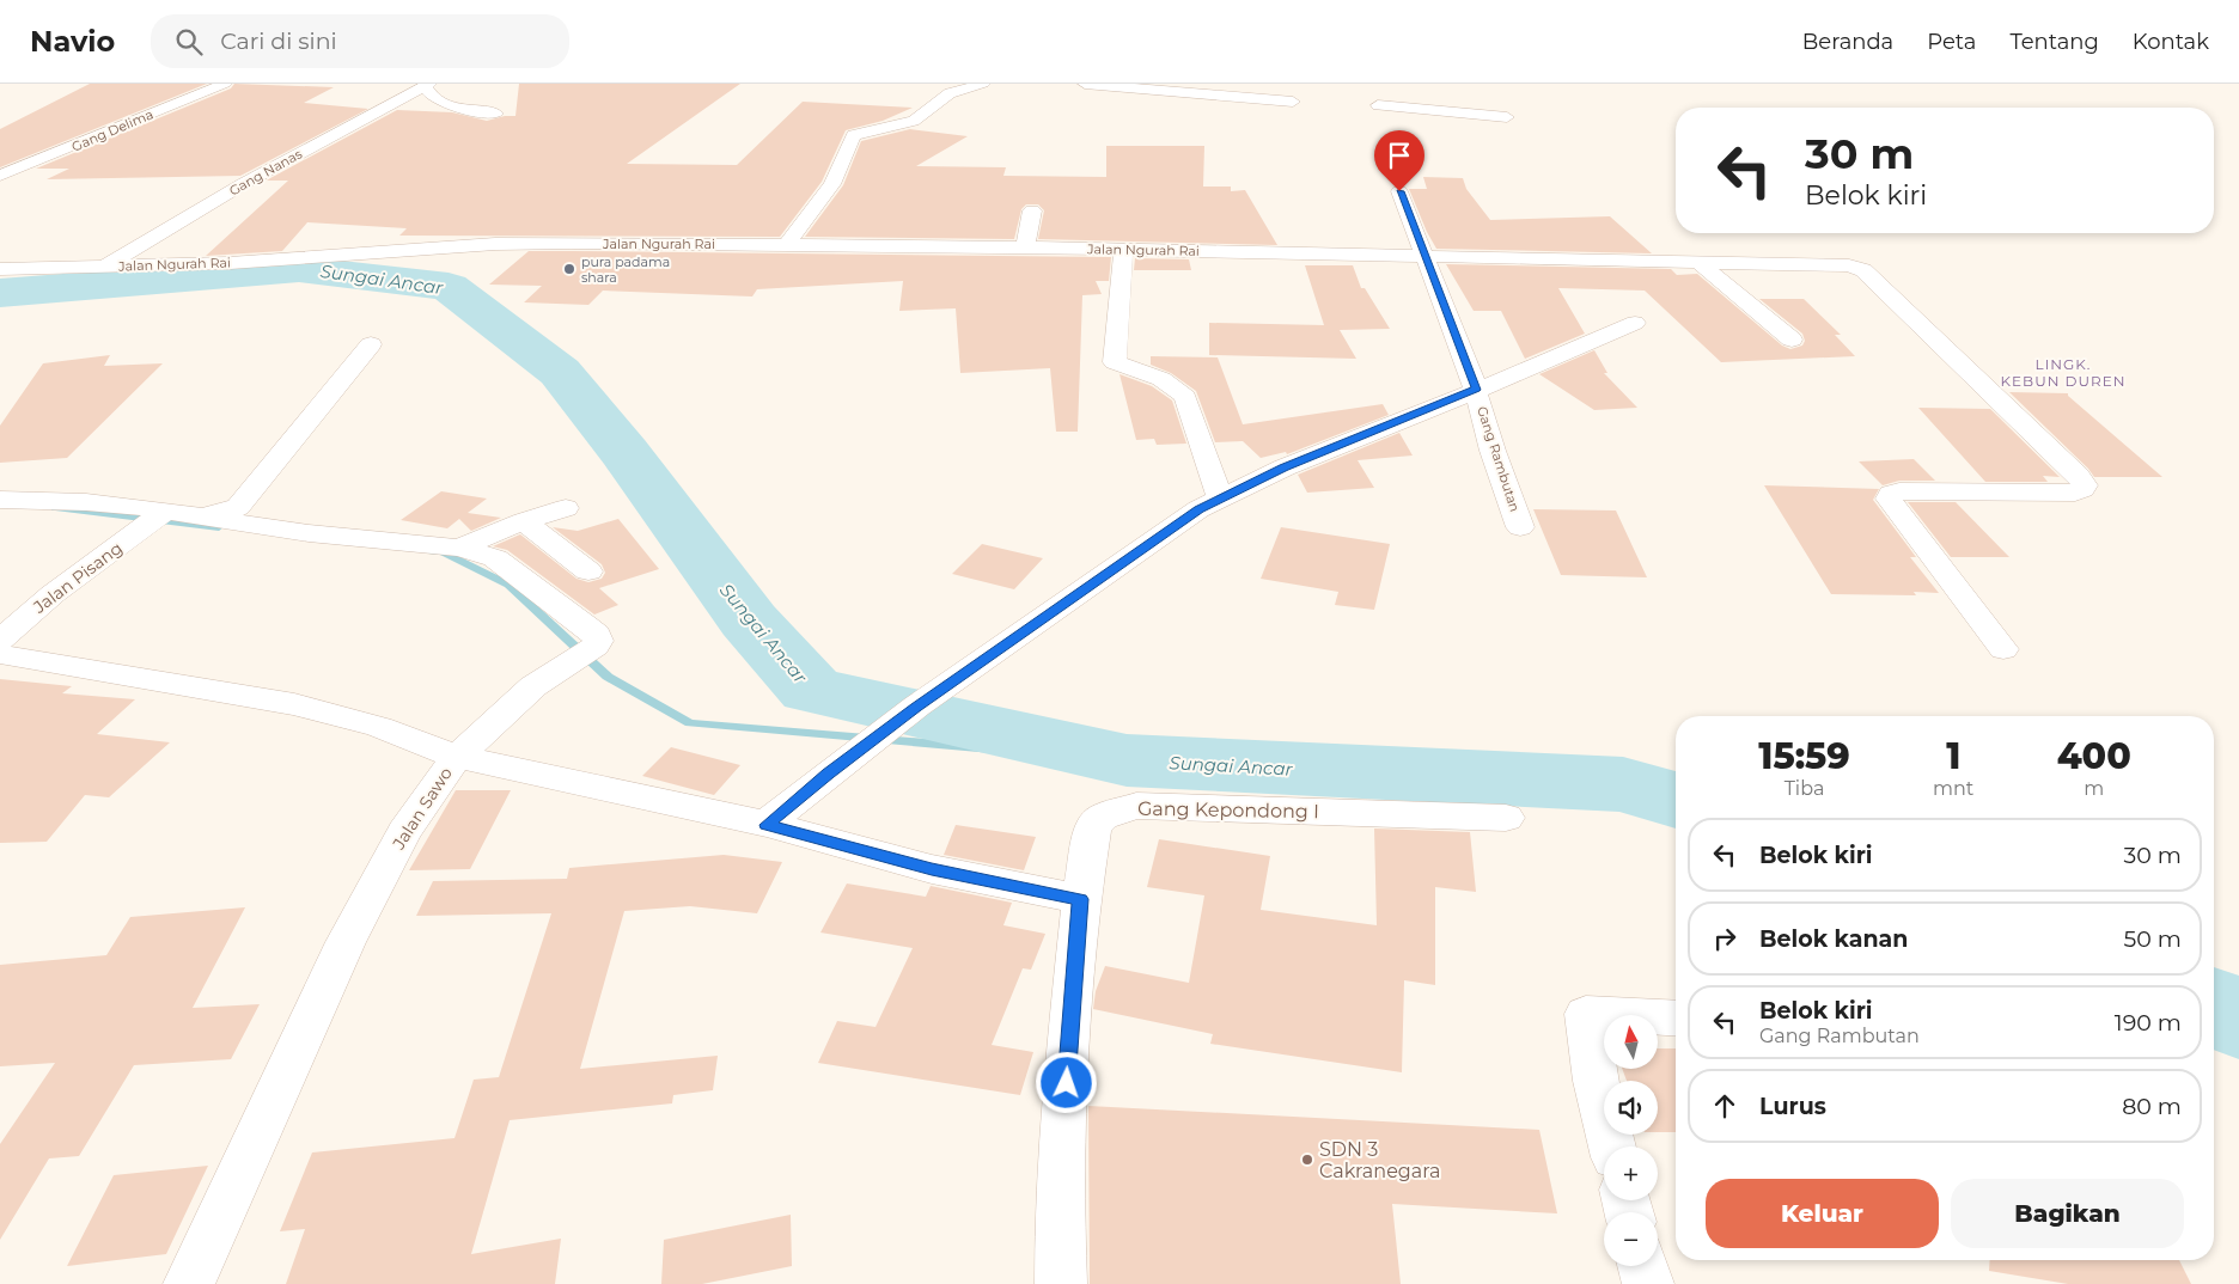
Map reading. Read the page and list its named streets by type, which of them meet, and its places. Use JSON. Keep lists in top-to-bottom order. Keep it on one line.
{"streets":{"street":["Gang Delima","Gang Nanas","Jalan Ngurah Rai","Gang Rambutan","Jalan Pisang","Jalan Sawo","Gang Kepondong I"]},"crossings":[["Gang Nanas","Jalan Ngurah Rai"],["Jalan Ngurah Rai","Gang Rambutan"]],"districts":["LINGK. KEBUN DUREN"],"water":["Sungai Ancar"],"places":["pura padama shara","SDN 3 Cakranegara"],"north":"top","page":{"header":"Navio","search":"Cari di sini","nav":["Beranda","Peta","Tentang","Kontak"],"turn":["30 m","Belok kiri"],"eta":["15:59","Tiba","1","mnt","400","m"],"list":[{"name":"Belok kiri","value":"30 m"},{"name":"Belok kanan","value":"50 m"},{"name":"Belok kiri","note":"Gang Rambutan","value":"190 m"},{"name":"Lurus","value":"80 m"}],"map_buttons":["+","−"],"buttons":["Keluar","Bagikan"]}}
